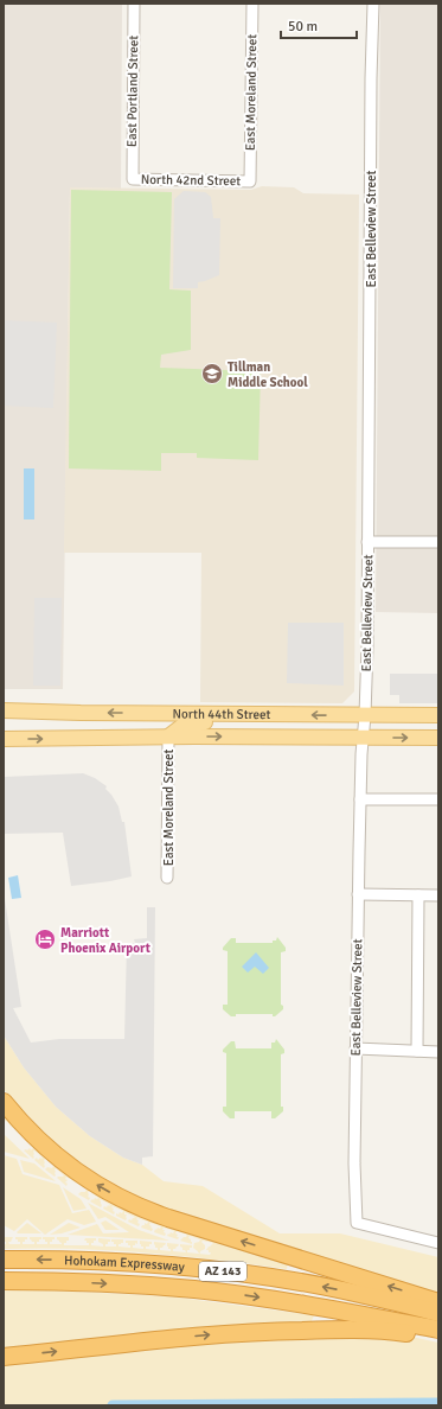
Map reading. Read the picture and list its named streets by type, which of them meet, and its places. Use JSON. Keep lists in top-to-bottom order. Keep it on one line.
{"streets":{"highway":["Hohokam Expressway","AZ 143"],"main road":["North 44th Street"],"street":["East Portland Street","East Moreland Street","North 42nd Street","East Belleview Street"]},"crossings":[["East Portland Street","North 42nd Street"],["East Moreland Street","North 42nd Street"],["East Moreland Street","North 44th Street"],["East Belleview Street","North 44th Street"]],"places":{"school or university":["Tillman Middle School"],"hotel":["Marriott Phoenix Airport"]},"scale_bar":"50 m"}
